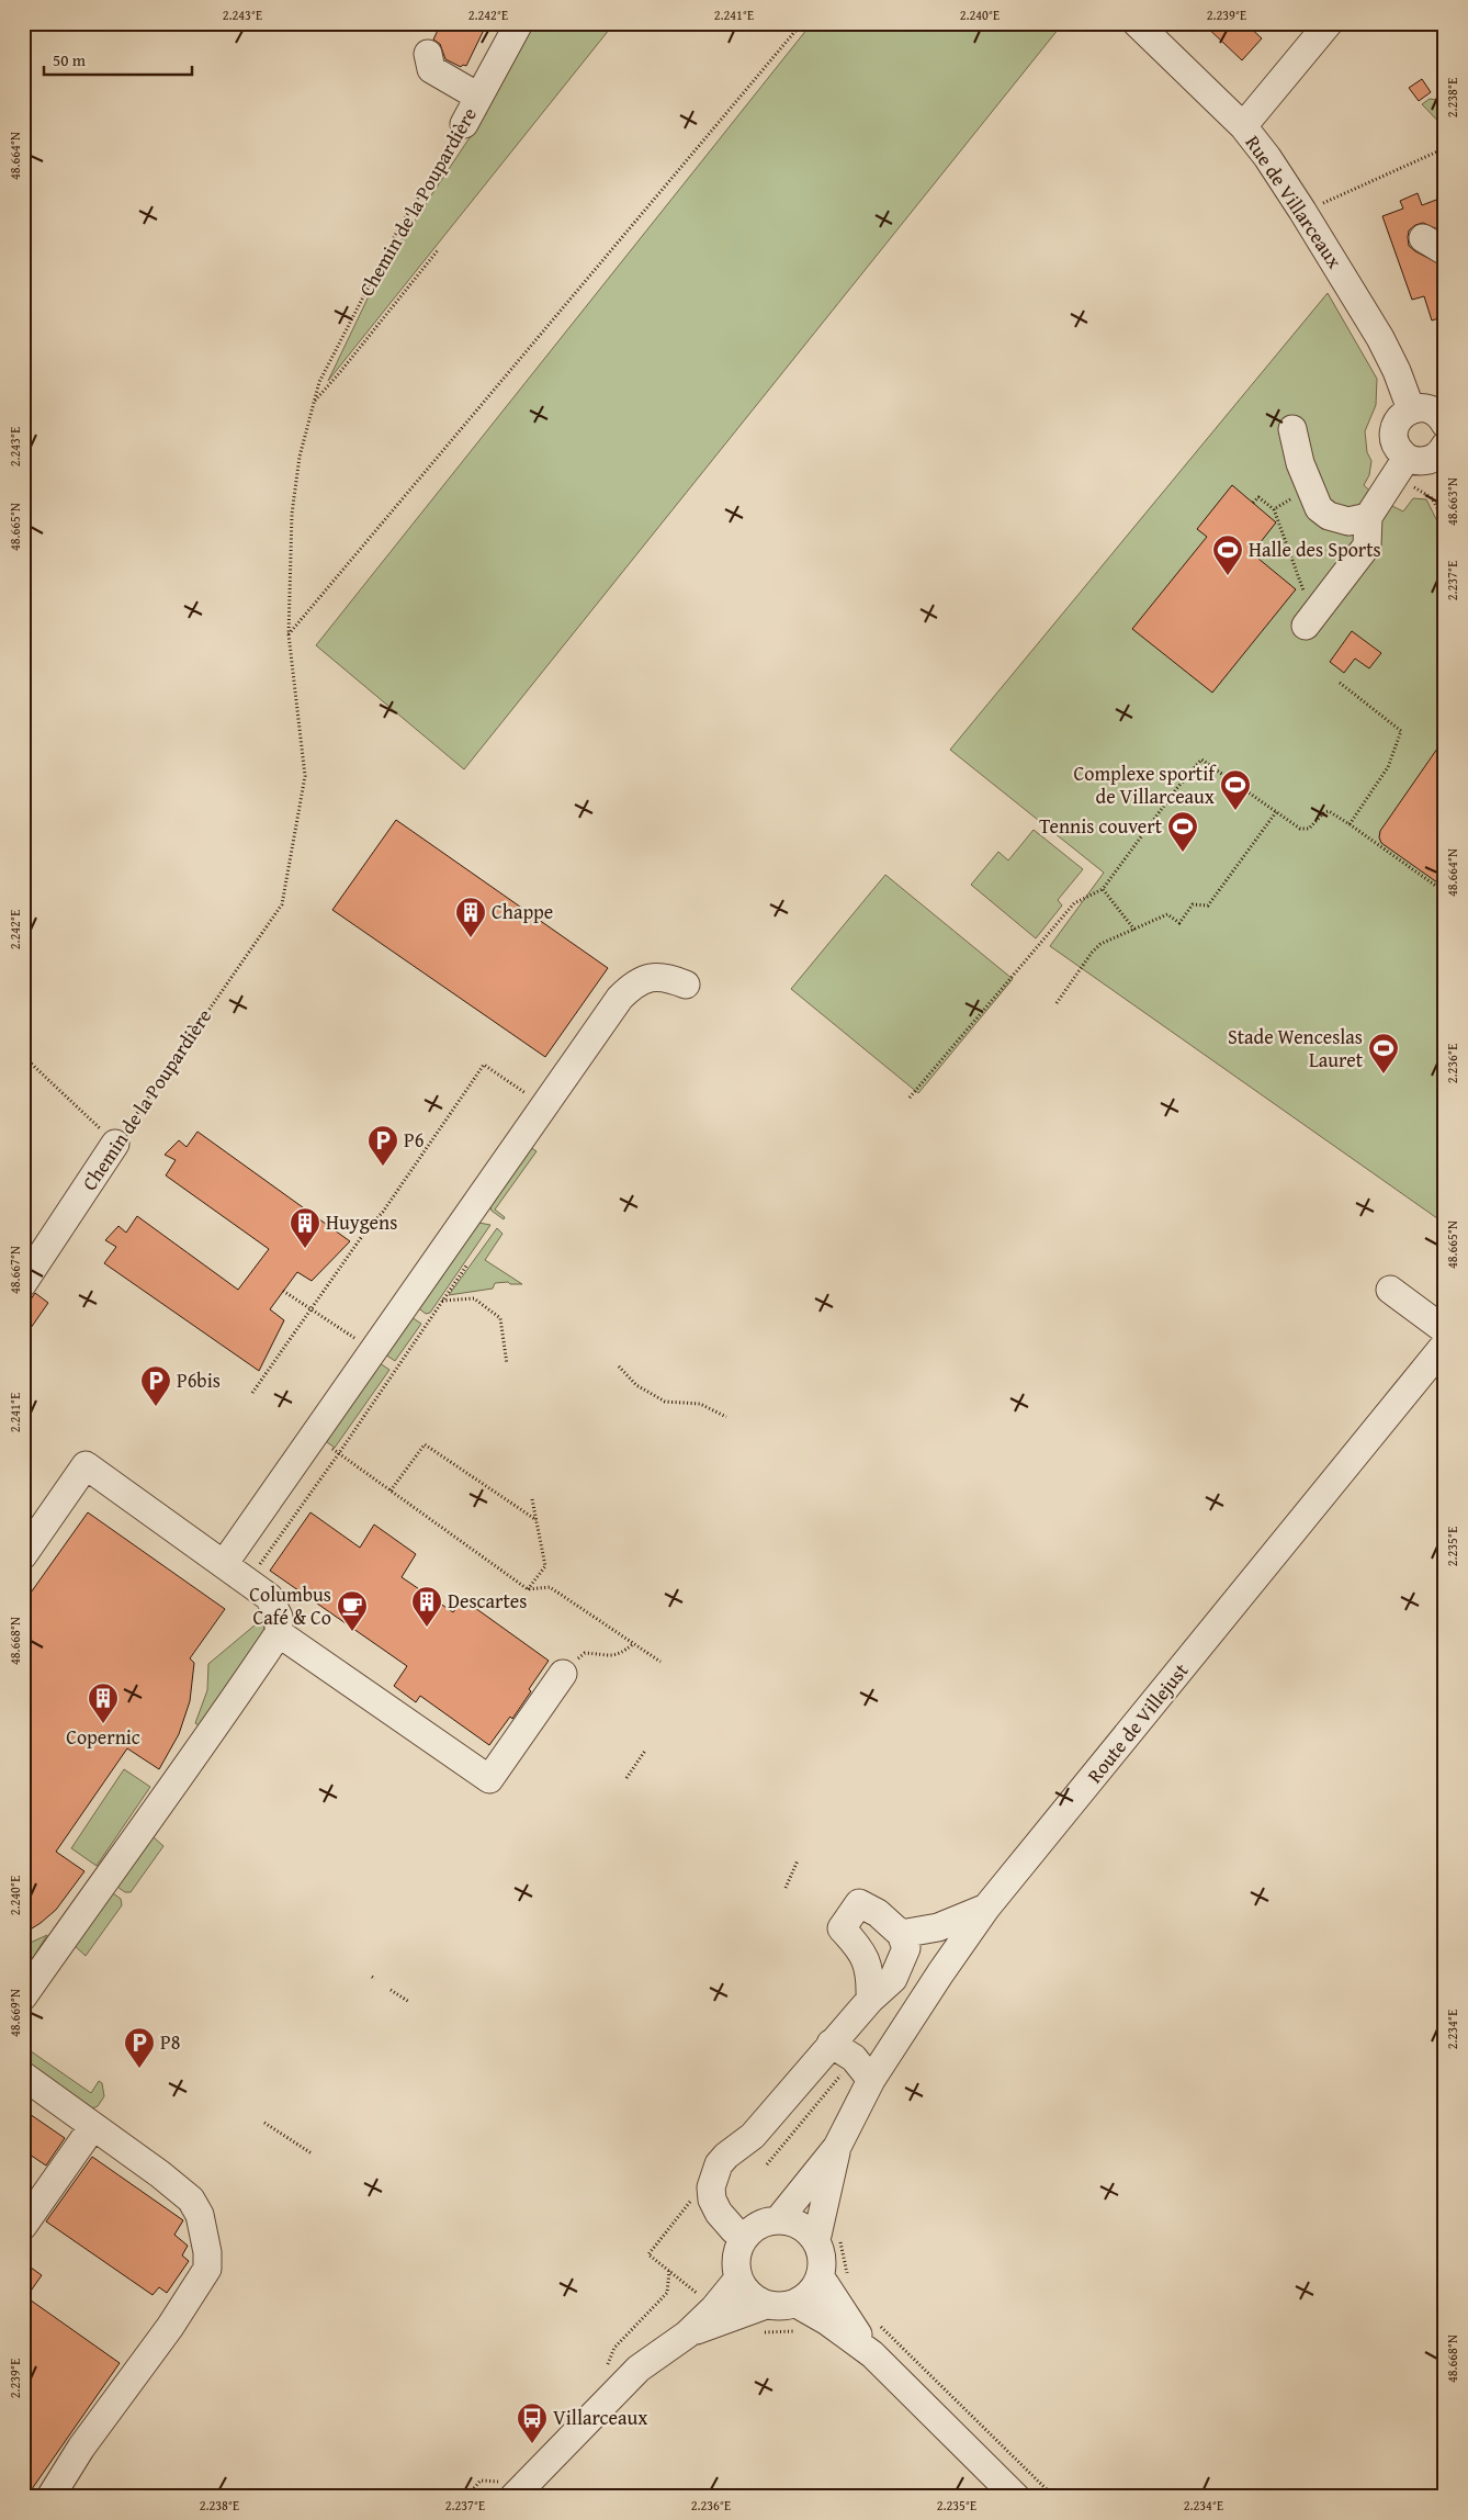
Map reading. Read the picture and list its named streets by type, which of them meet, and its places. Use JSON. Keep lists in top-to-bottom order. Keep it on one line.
{"streets":{"street":["Chemin de la Poupardière","Rue de Villarceaux","Route de Villejust"]},"places":{"sports":["Halle des Sports","Complexe sportif de Villarceaux","Tennis couvert","Stade Wenceslas Lauret"],"building":["Chappe","Huygens","Descartes","Copernic"],"parking":["P6","P6bis","P8"],"cafe":["Columbus Café & Co"],"bus stop":["Villarceaux"]},"scale_bar":"50 m","coordinates":["2.243°E","2.242°E","2.241°E","2.240°E","2.239°E","2.238°E","48.664°N","48.663°N","48.665°N","2.237°E","2.236°E","48.667°N","2.235°E","48.668°N","48.669°N","2.234°E"]}
